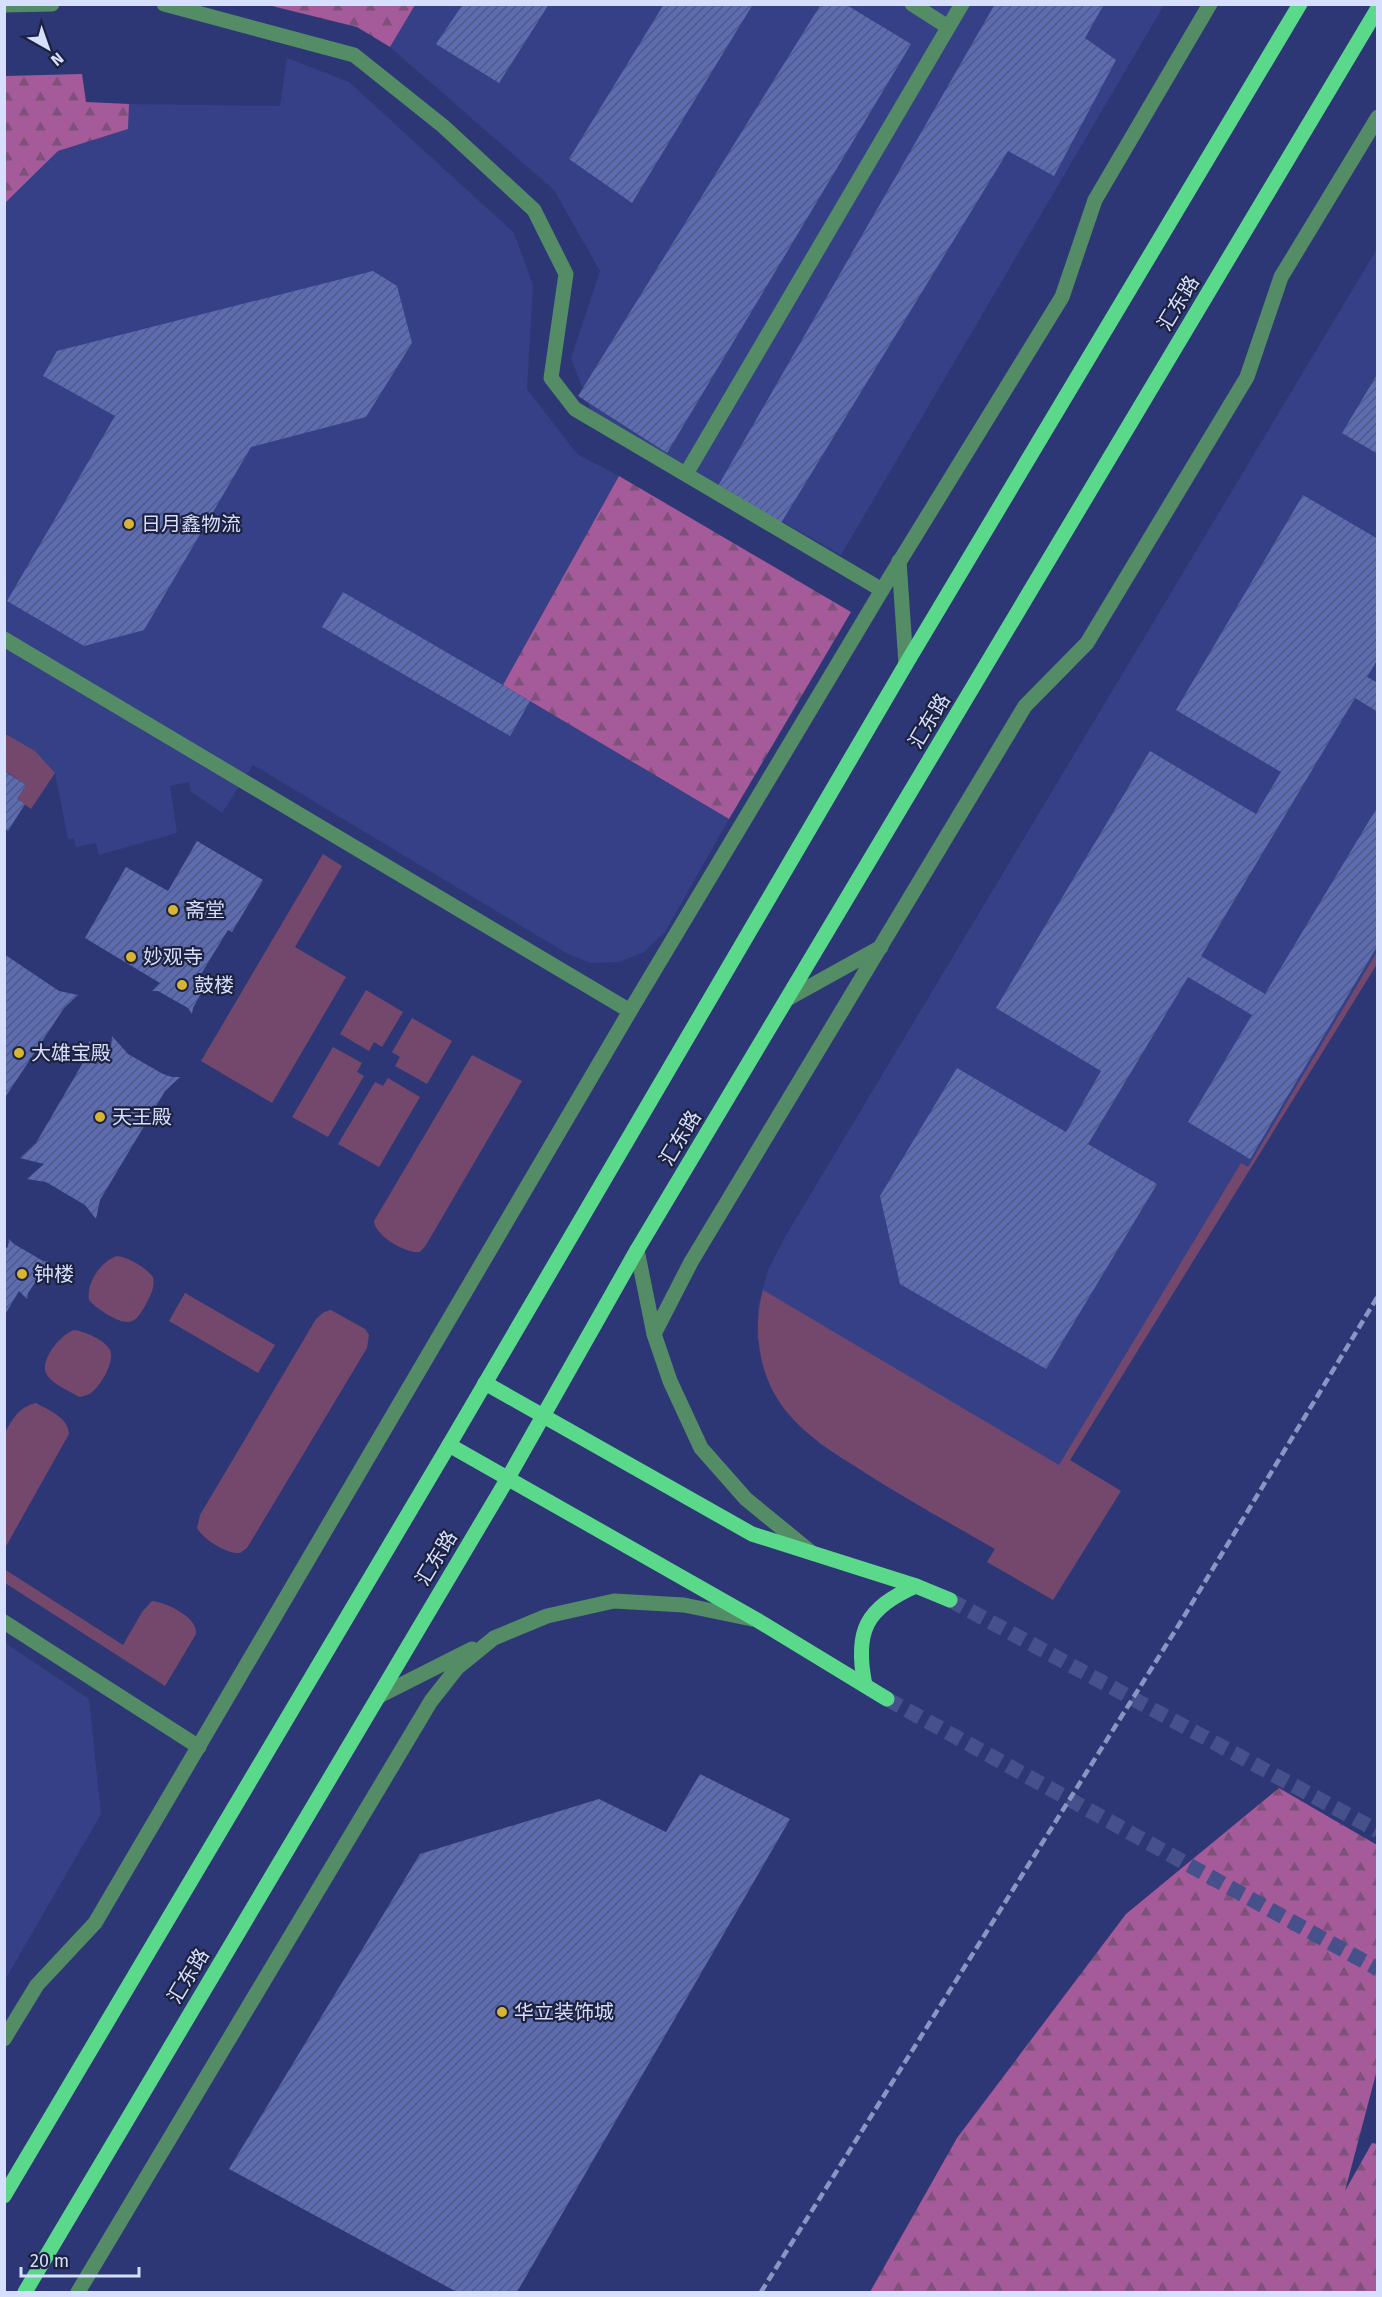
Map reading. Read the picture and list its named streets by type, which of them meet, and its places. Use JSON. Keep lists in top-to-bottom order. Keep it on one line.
{"streets":{"main road":["汇东路"]},"places":["日月鑫物流","斋堂","妙观寺","鼓楼","大雄宝殿","天王殿","钟楼","华立装饰城"],"scale_bar":"20 m","north":"bottom right"}
